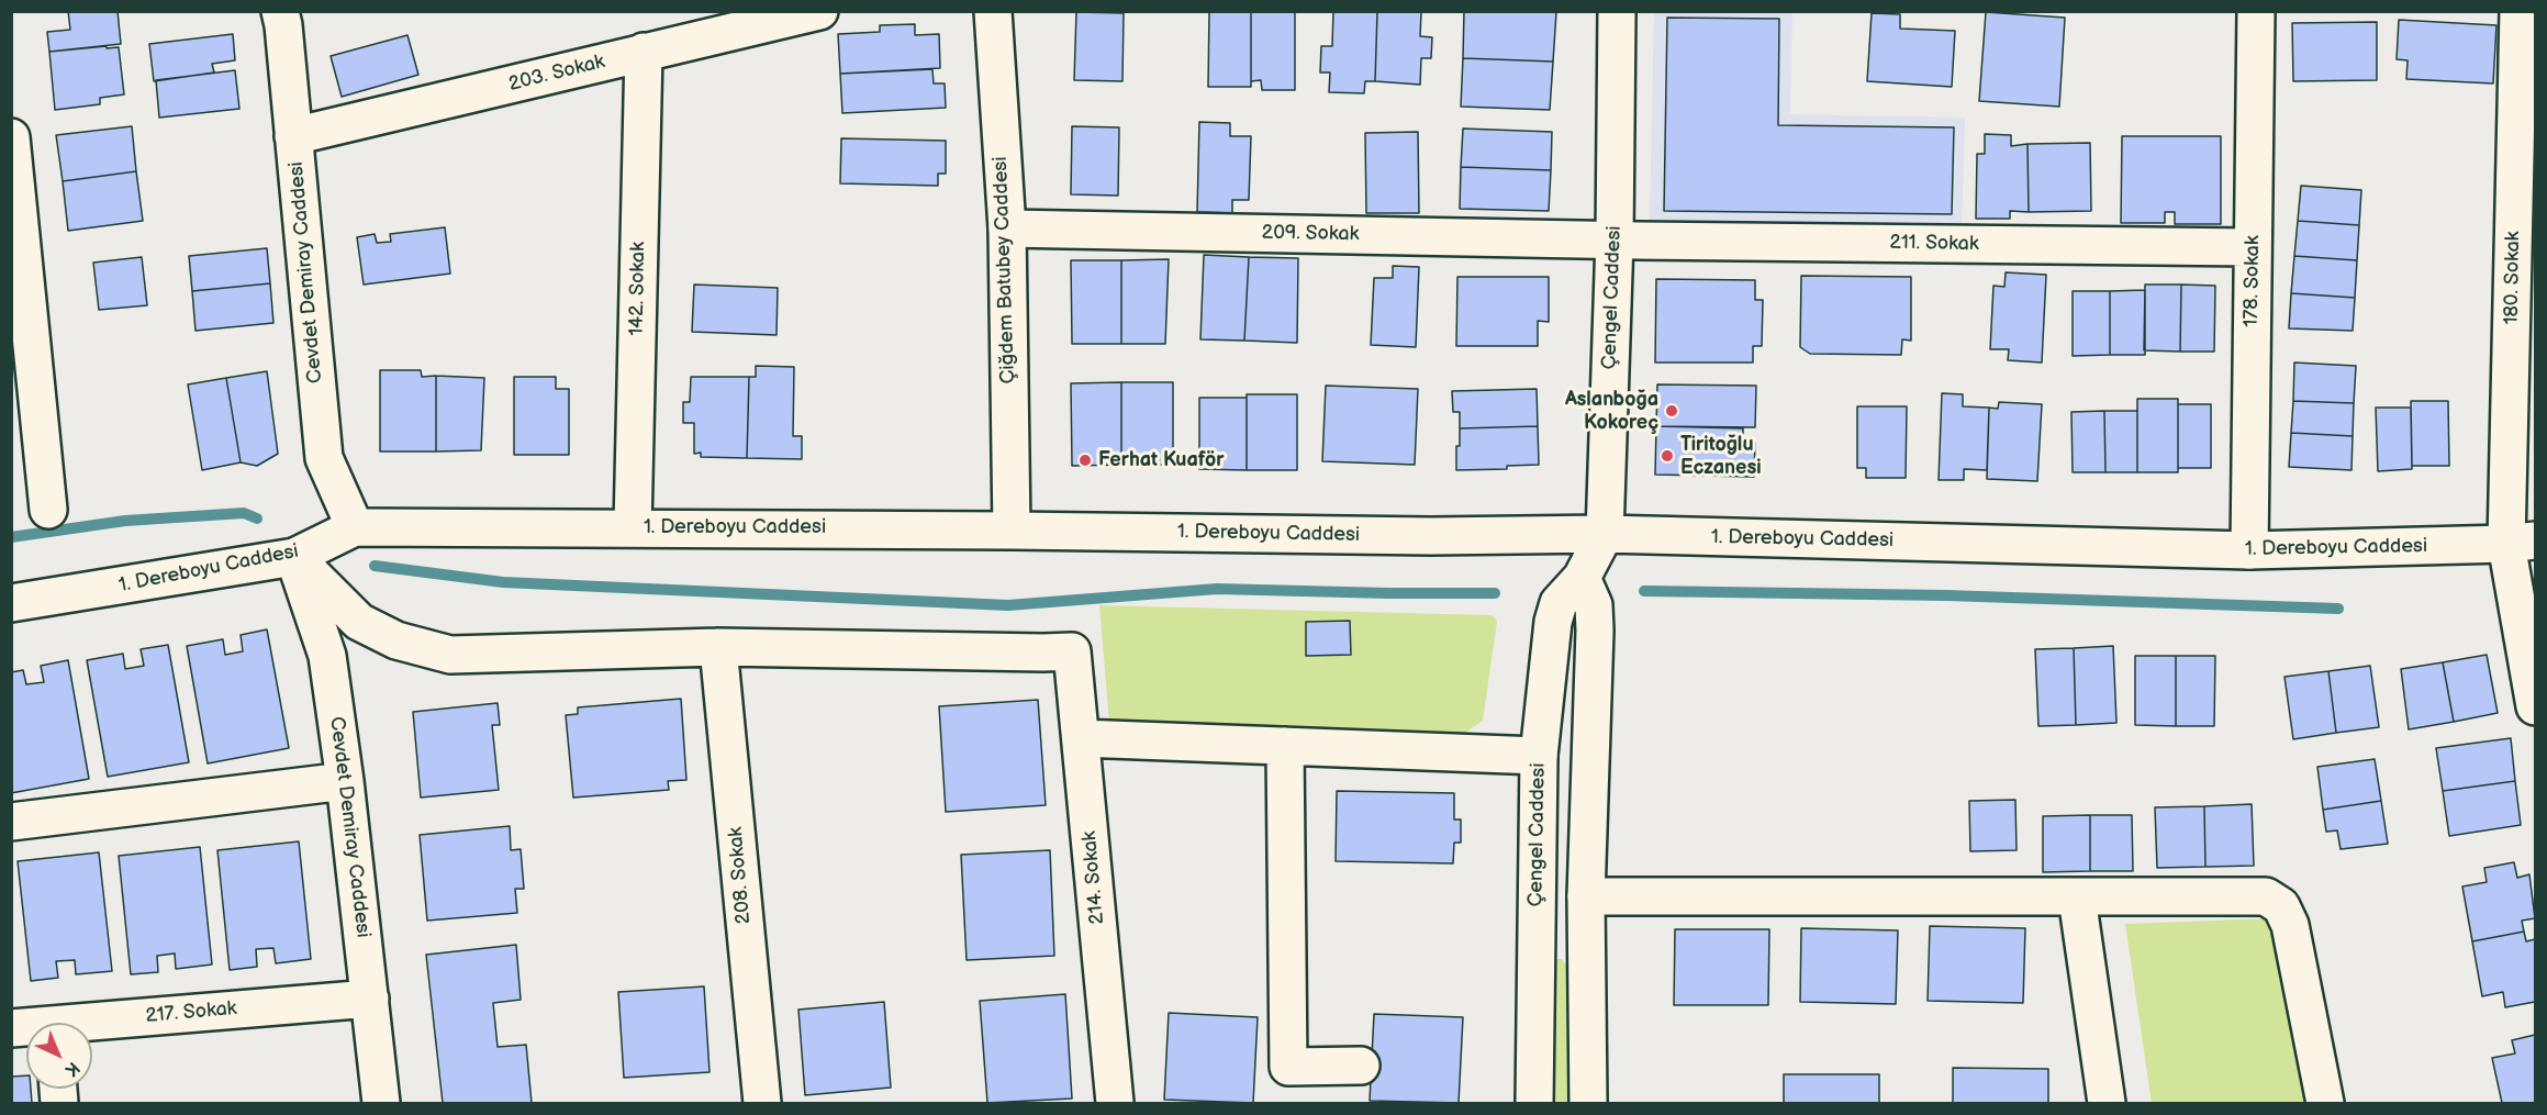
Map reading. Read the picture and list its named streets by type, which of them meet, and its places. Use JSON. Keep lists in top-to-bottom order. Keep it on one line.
{"streets":{"street":["203. Sokak","209. Sokak","211. Sokak","Çiğdem Batubey Caddesi","Cevdet Demiray Caddesi","180. Sokak","178. Sokak","142. Sokak","Çengel Caddesi","1. Dereboyu Caddesi","208. Sokak","214. Sokak","217. Sokak"]},"crossings":[["203. Sokak","Cevdet Demiray Caddesi"],["203. Sokak","142. Sokak"],["209. Sokak","211. Sokak"],["209. Sokak","Çiğdem Batubey Caddesi"],["209. Sokak","Çengel Caddesi"],["211. Sokak","178. Sokak"],["211. Sokak","Çengel Caddesi"],["Çiğdem Batubey Caddesi","1. Dereboyu Caddesi"],["Cevdet Demiray Caddesi","1. Dereboyu Caddesi"],["Cevdet Demiray Caddesi","217. Sokak"],["180. Sokak","1. Dereboyu Caddesi"],["178. Sokak","1. Dereboyu Caddesi"],["142. Sokak","1. Dereboyu Caddesi"],["Çengel Caddesi","1. Dereboyu Caddesi"],["208. Sokak","214. Sokak"]],"places":["Aslanboğa Kokoreç","Tiritoğlu Eczanesi","Ferhat Kuaför"],"north":"bottom right"}
